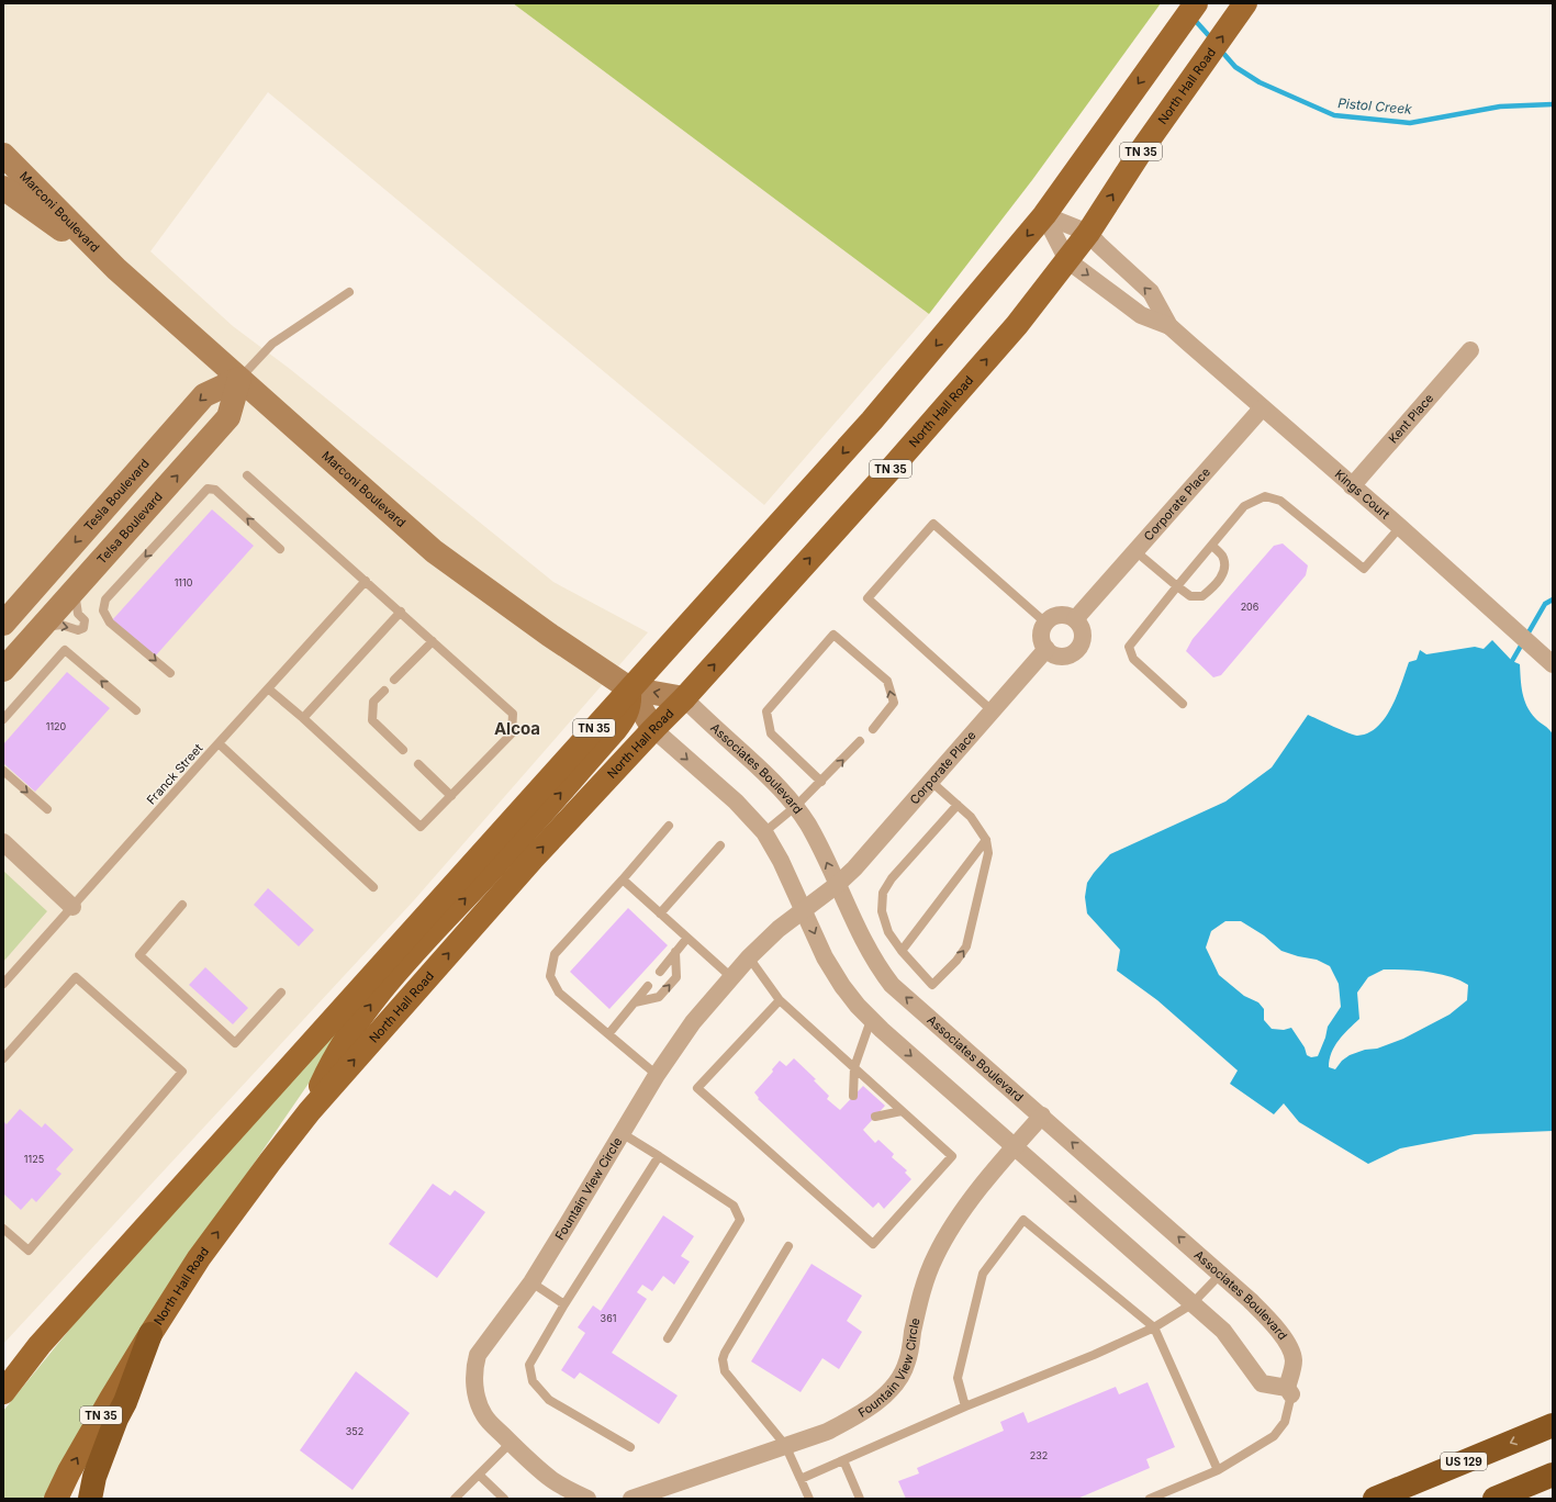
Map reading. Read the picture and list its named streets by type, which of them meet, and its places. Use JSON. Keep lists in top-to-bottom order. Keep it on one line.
{"streets":{"highway":["US 129"],"main road":["North Hall Road","TN 35","Marconi Boulevard","Tesla Boulevard","Telsa Boulevard"],"street":["Kent Place","Kings Court","Corporate Place","Associates Boulevard","Fountain View Circle"],"lane":["Franck Street"]},"crossings":[["North Hall Road","Marconi Boulevard"],["North Hall Road","Kings Court"],["North Hall Road","Associates Boulevard"],["TN 35","Marconi Boulevard"],["TN 35","Kings Court"],["Marconi Boulevard","Tesla Boulevard"],["Marconi Boulevard","Telsa Boulevard"],["Marconi Boulevard","Associates Boulevard"],["Kent Place","Kings Court"],["Kings Court","Corporate Place"],["Tesla Boulevard","Telsa Boulevard"],["Corporate Place","Associates Boulevard"],["Corporate Place","Fountain View Circle"],["Associates Boulevard","Fountain View Circle"]],"one_way":["Tesla Boulevard","Telsa Boulevard"],"districts":["Alcoa"],"water":["Pistol Creek"],"house_numbers":["1110","206","1120","1125","361","352","232"]}
